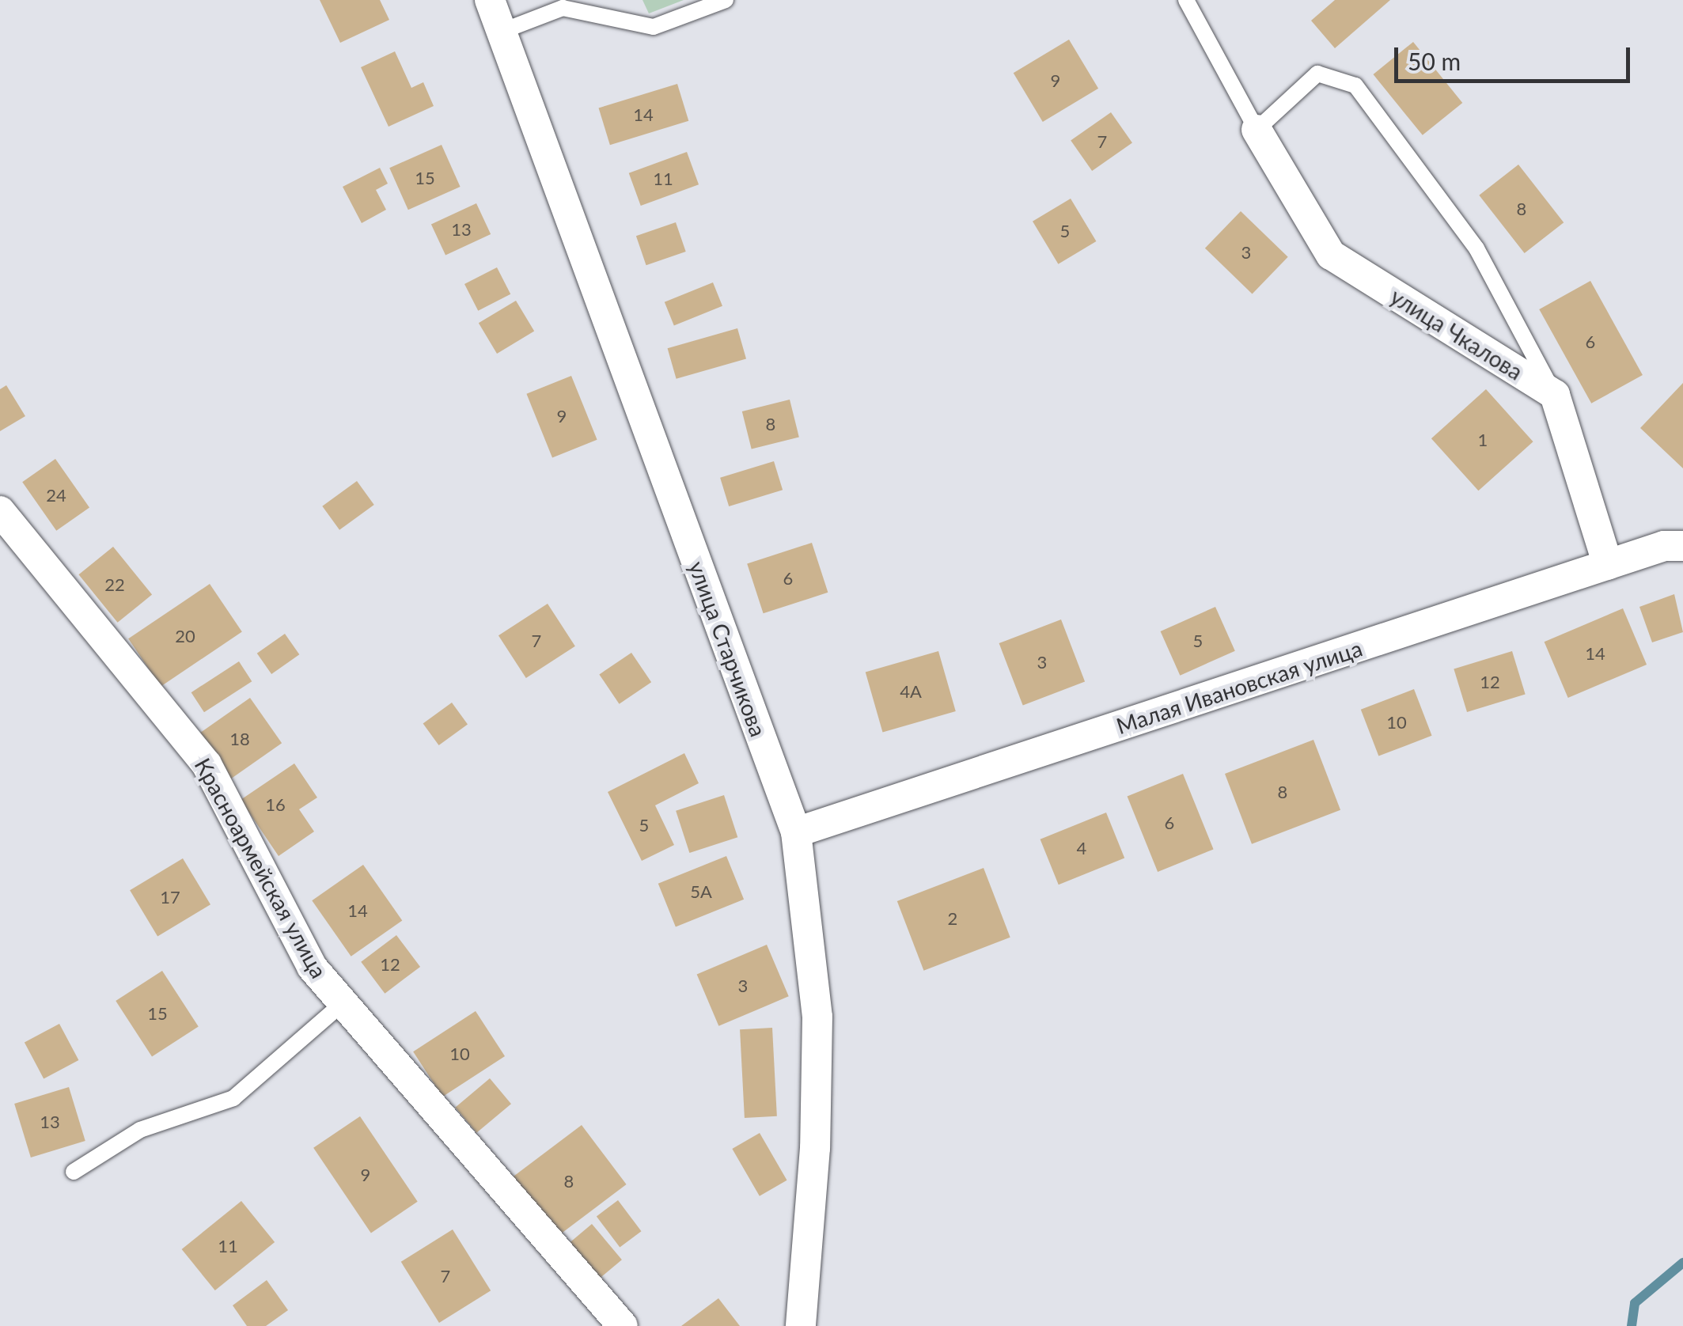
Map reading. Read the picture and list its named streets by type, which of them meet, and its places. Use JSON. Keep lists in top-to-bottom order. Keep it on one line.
{"streets":{"street":["улица Чкалова","улица Старчикова","Малая Ивановская улица","Красноармейская улица"]},"crossings":[["улица Старчикова","Малая Ивановская улица"]],"house_numbers":["9","14","7","15","11","8","13","5","3","6","9","8","1","24","6","22","20","7","5","14","3","12","4А","10","18","8","16","6","5","4","5А","17","14","2","12","3","15","10","13","9","8","11","7"],"scale_bar":"50 m"}
